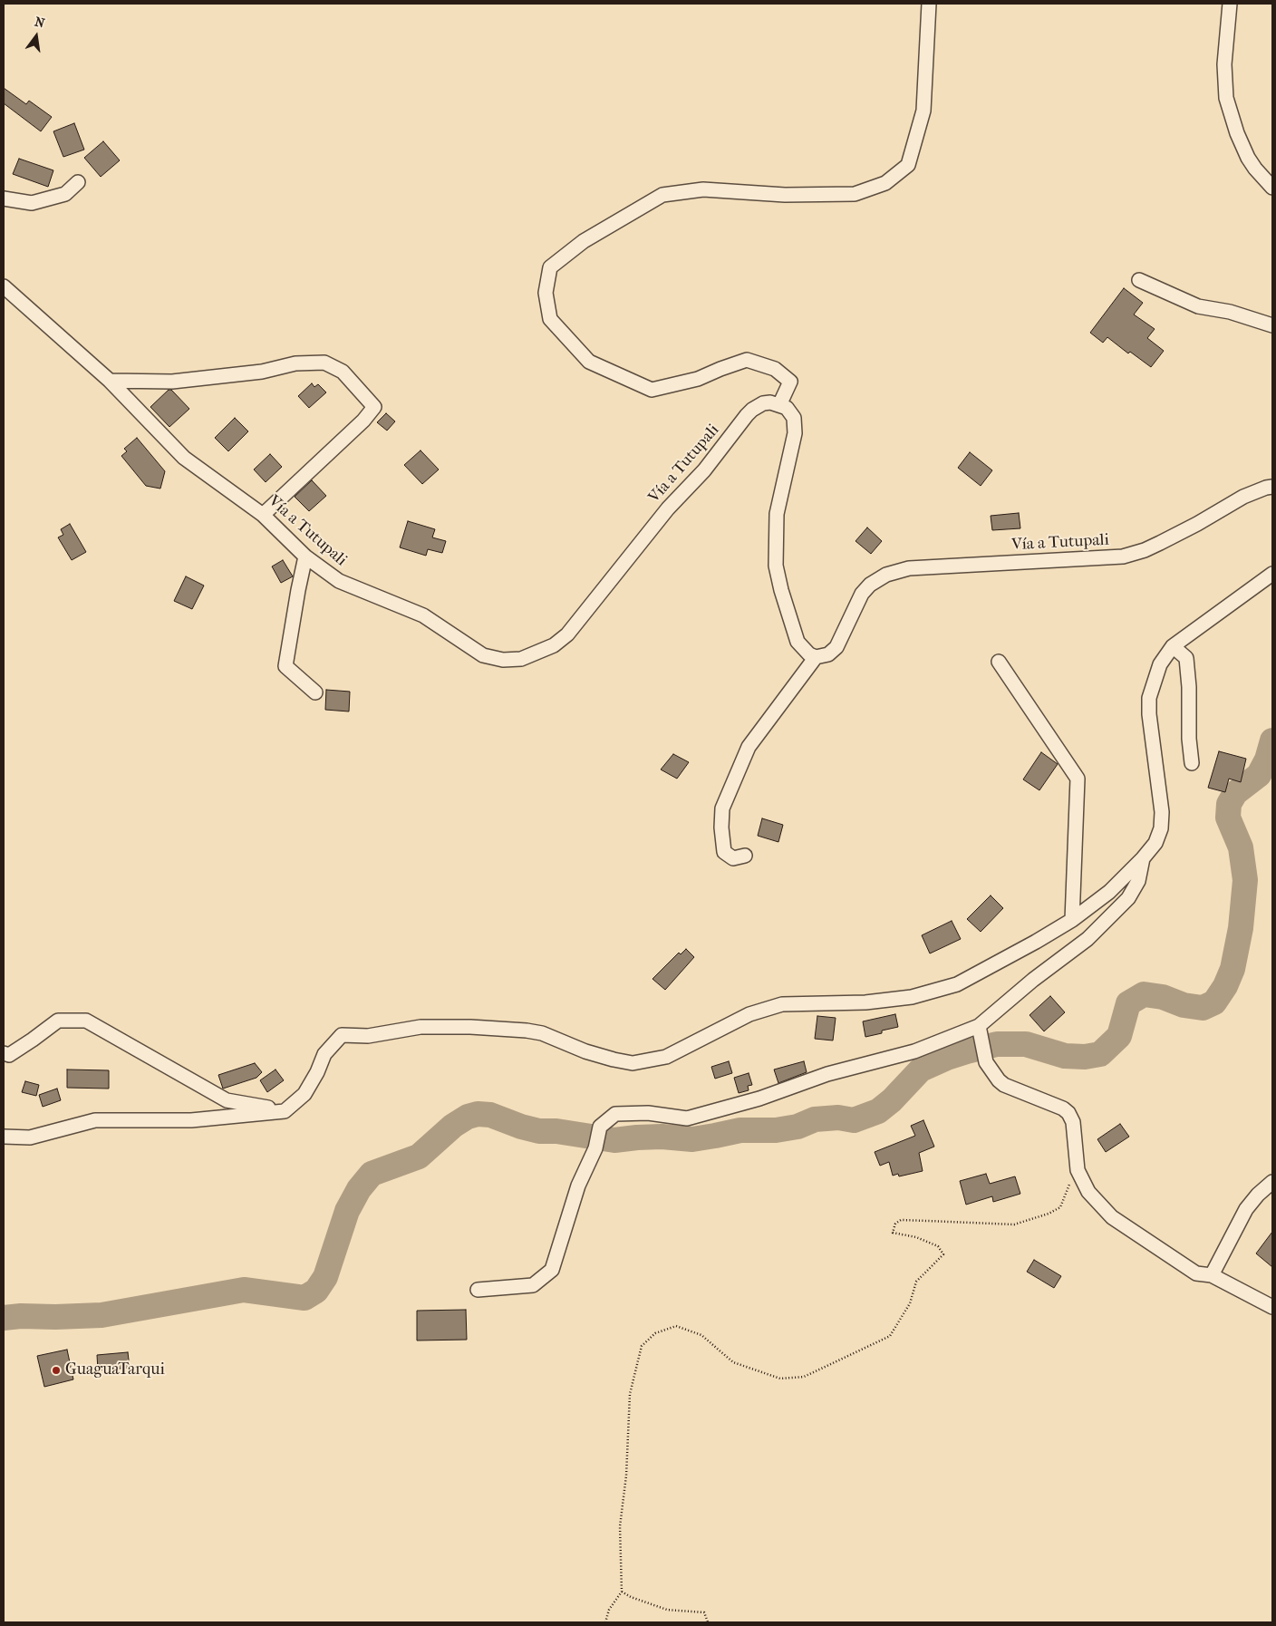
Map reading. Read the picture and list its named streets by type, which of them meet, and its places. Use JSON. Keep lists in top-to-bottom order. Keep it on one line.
{"streets":{"street":["Vía a Tutupali"]},"places":["GuaguaTarqui"],"north":"top"}
